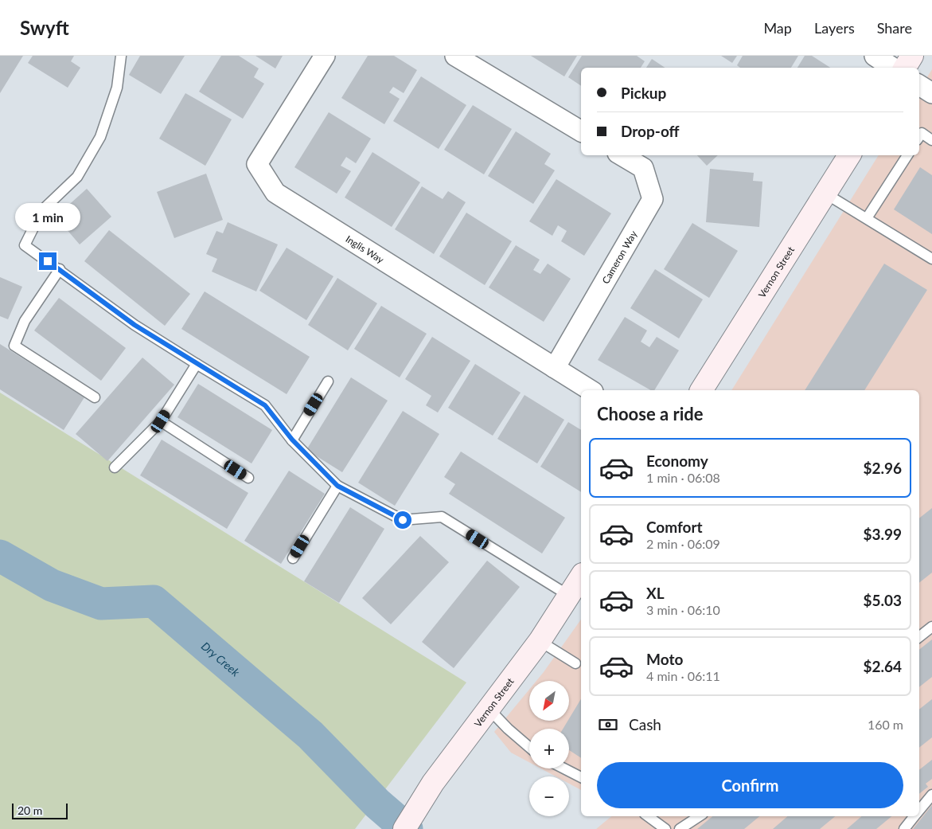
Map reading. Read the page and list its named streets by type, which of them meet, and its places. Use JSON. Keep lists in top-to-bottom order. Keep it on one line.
{"streets":{"main road":["Vernon Street"],"street":["Inglis Way","Cameron Way"]},"crossings":[["Inglis Way","Cameron Way"]],"water":["Dry Creek"],"scale_bar":"20 m","north":"bottom left","page":{"header":"Swyft","nav":["Map","Layers","Share"],"banner":["Pickup","Drop-off"],"bubble":"1 min","heading":"Choose a ride","list":[{"name":"Economy","note":"1 min · 06:08","value":"$2.96"},{"name":"Comfort","note":"2 min · 06:09","value":"$3.99"},{"name":"XL","note":"3 min · 06:10","value":"$5.03"},{"name":"Moto","note":"4 min · 06:11","value":"$2.64"}],"map_buttons":["+","−"],"pay":["Cash","160 m"],"buttons":"Confirm","scale":"20 m"}}
